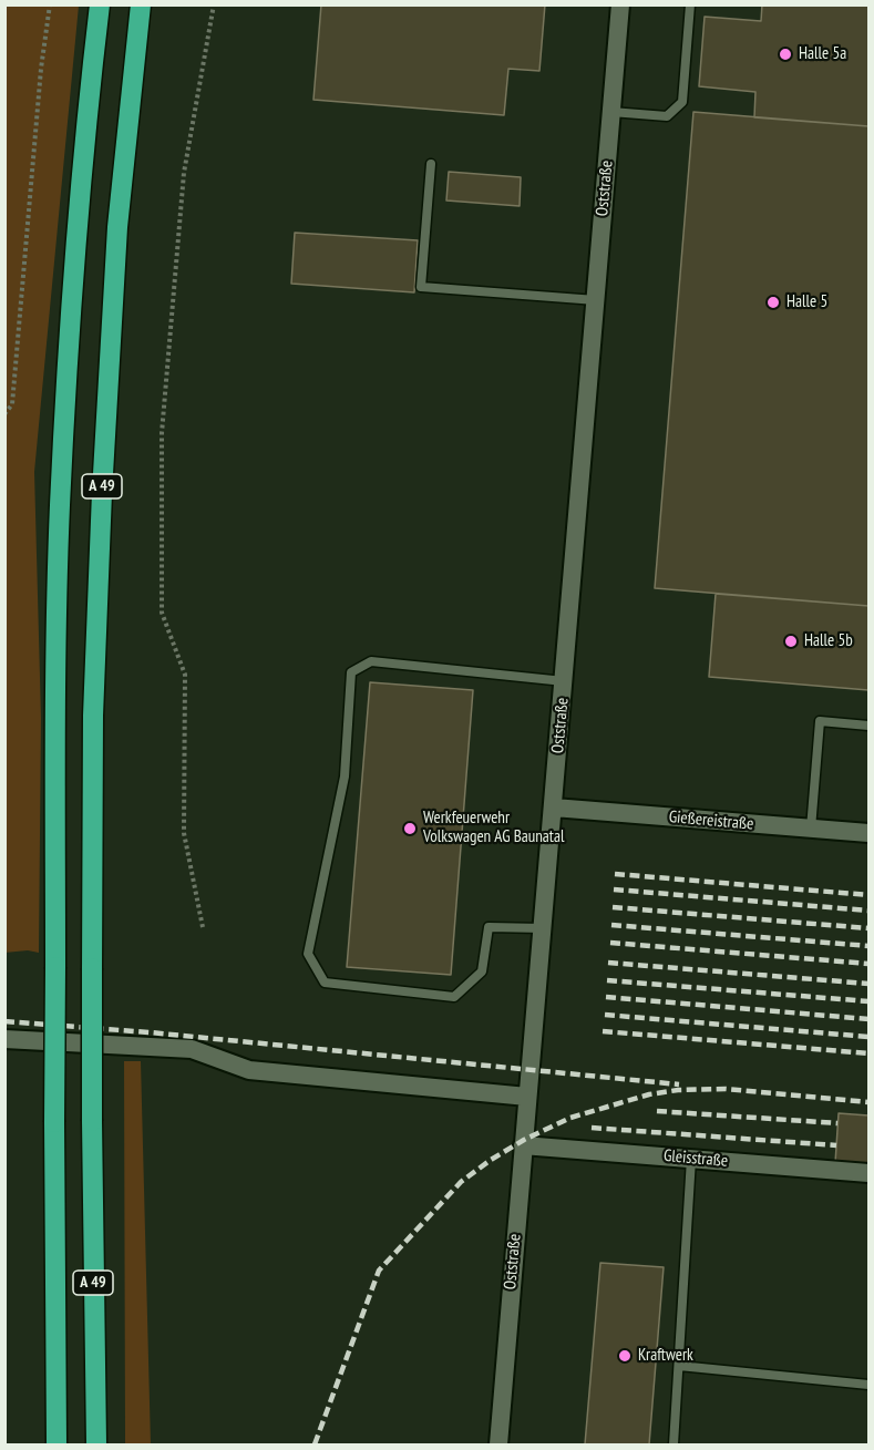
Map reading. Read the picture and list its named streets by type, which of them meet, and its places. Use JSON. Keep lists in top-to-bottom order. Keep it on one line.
{"streets":{"highway":["A 49"],"street":["Oststraße","Gießereistraße","Gleisstraße"]},"crossings":[["Oststraße","Gießereistraße"],["Oststraße","Gleisstraße"]],"places":["Halle 5a","Halle 5","Halle 5b","Werkfeuerwehr Volkswagen AG Baunatal","Kraftwerk"]}
